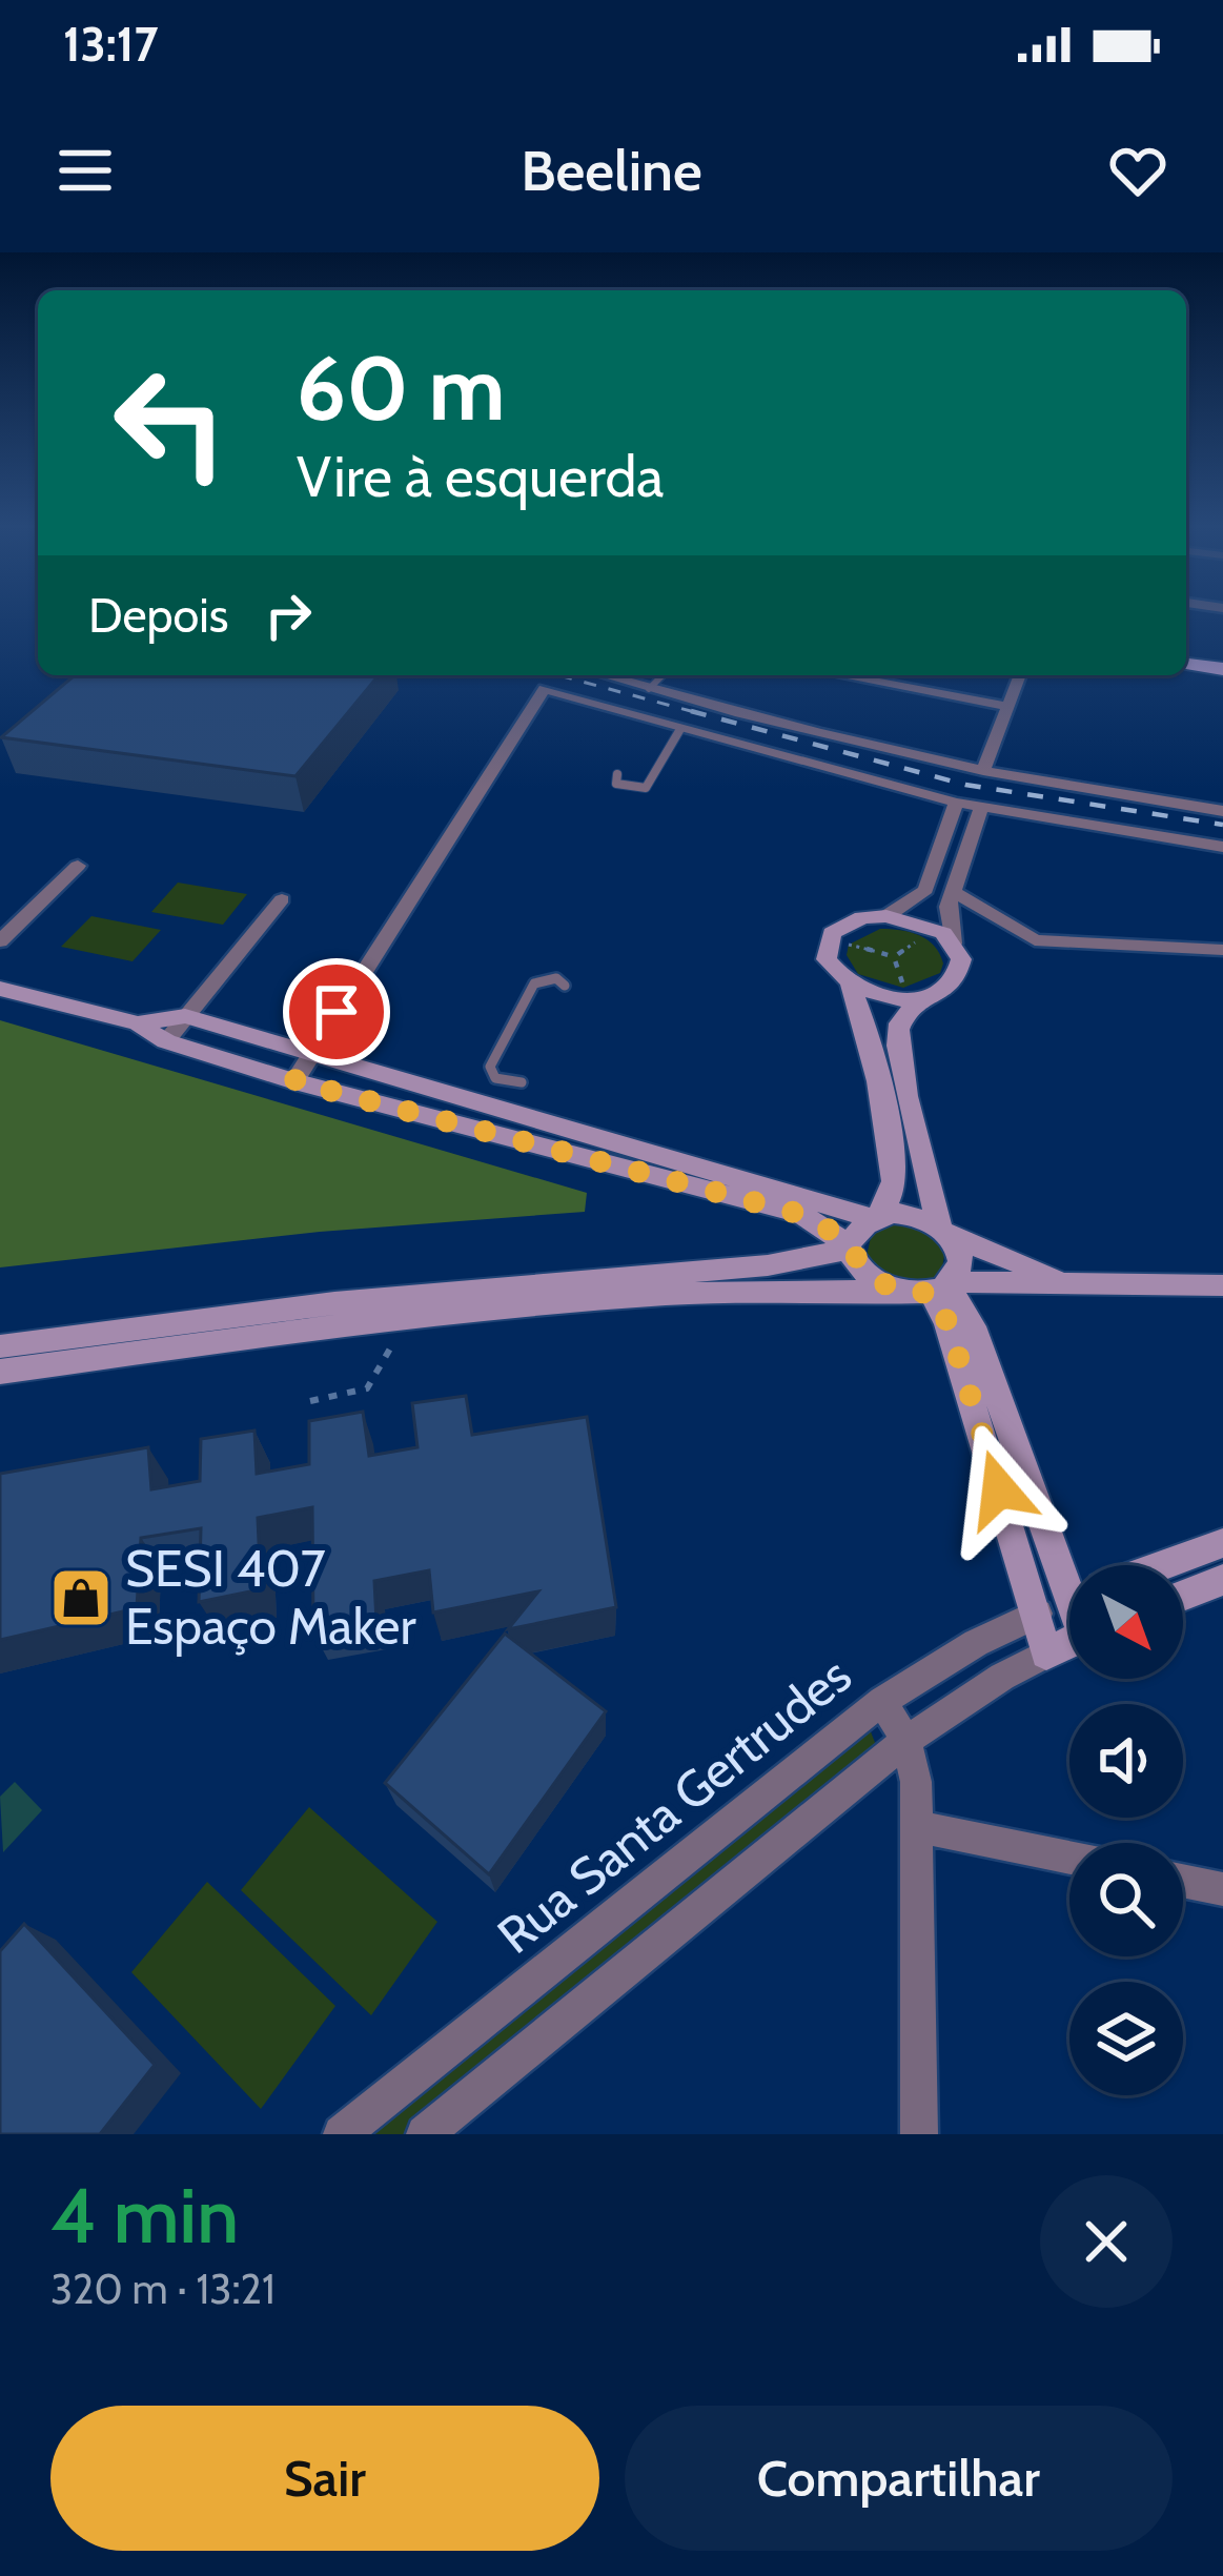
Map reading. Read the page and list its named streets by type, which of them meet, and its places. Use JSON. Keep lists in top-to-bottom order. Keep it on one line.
{"streets":{"street":["Rua Santa Gertrudes"]},"places":{"shop":["SESI 407 Espaço Maker"]},"north":"bottom right","page":{"status":"13:17","header":"Beeline","turn":["60 m","Vire à esquerda"],"then":"Depois","heading":["4 min","320 m · 13:21"],"buttons":["Sair","Compartilhar"]}}
